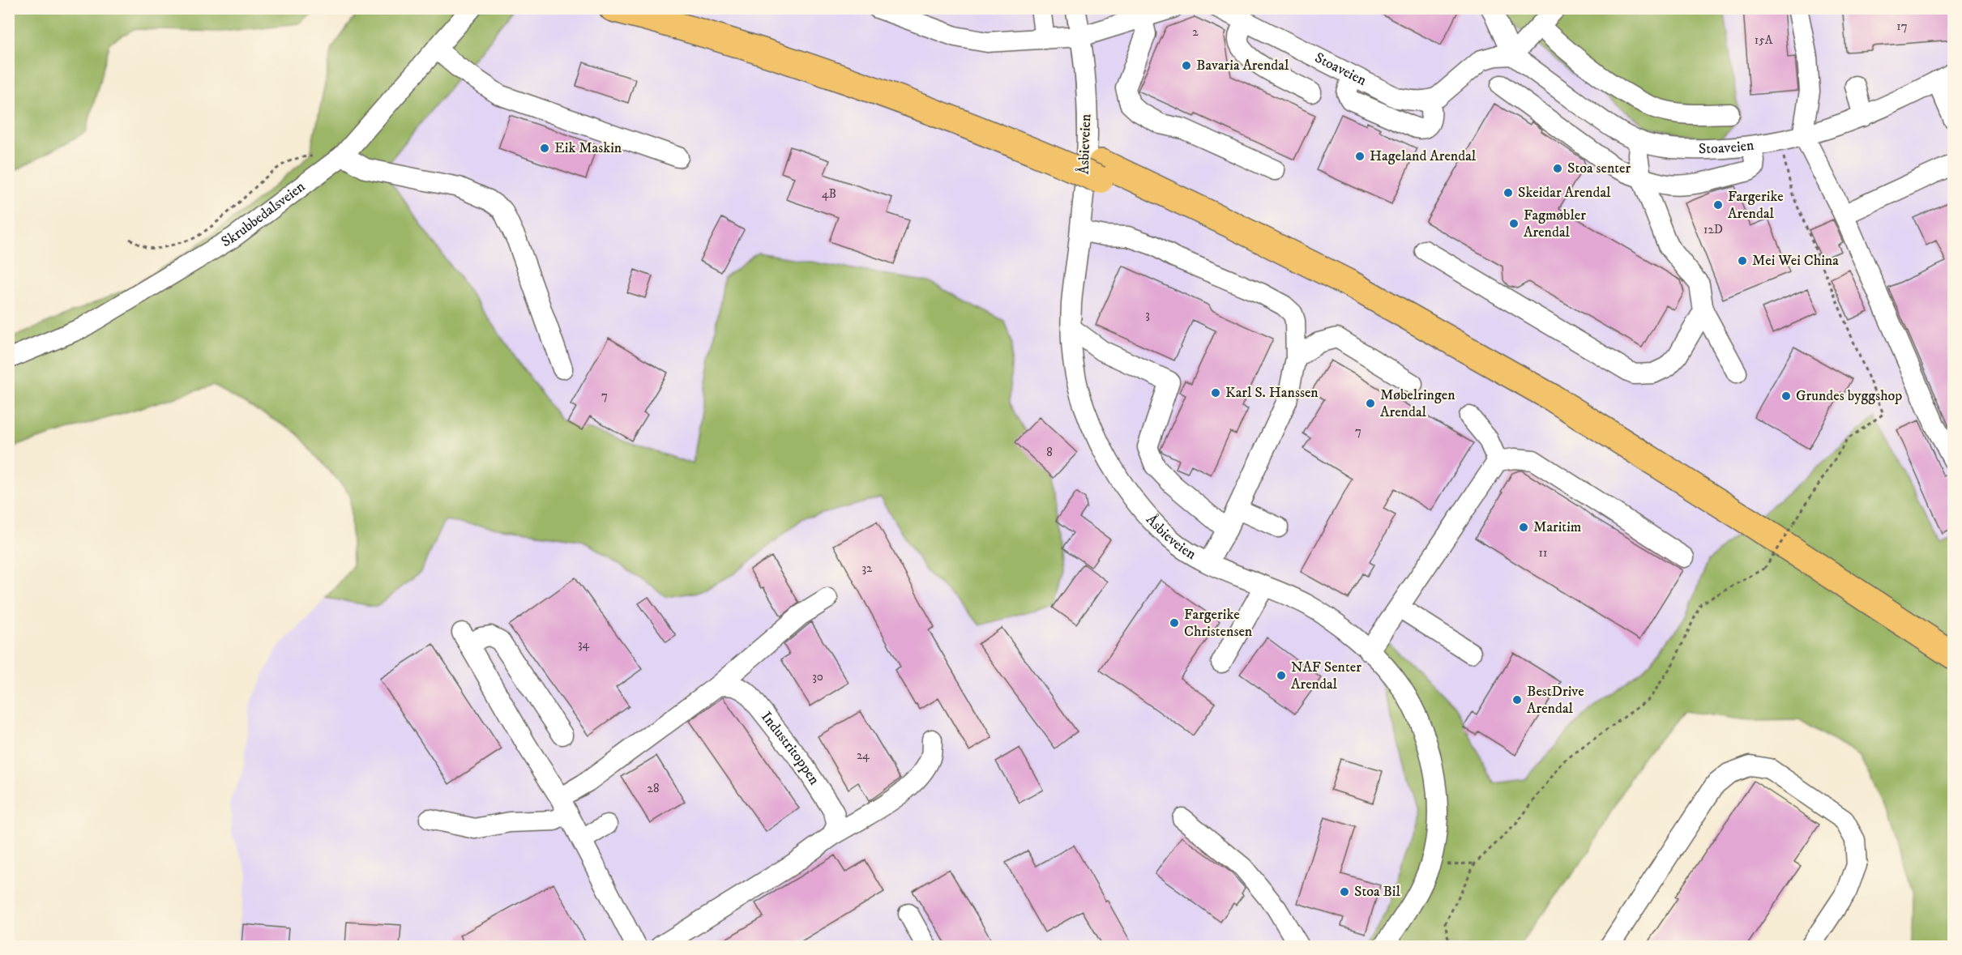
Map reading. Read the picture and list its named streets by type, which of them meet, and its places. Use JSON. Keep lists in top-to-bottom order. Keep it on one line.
{"streets":{"street":["Stoaveien","Åsbieveien","Skrubbedalsveien","Industritoppen"]},"places":["Bavaria Arendal","Eik Maskin","Hageland Arendal","Stoa senter","Skeidar Arendal","Fargerike Arendal","Fagmøbler Arendal","Mei Wei China","Karl S. Hanssen","Grundes byggshop","Møbelringen Arendal","Maritim","Fargerike Christensen","NAF Senter Arendal","BestDrive Arendal","Stoa Bil"],"house_numbers":["17","2","15A","4B","12D","3","7","7","8","11","32","34","30","24","28"]}
